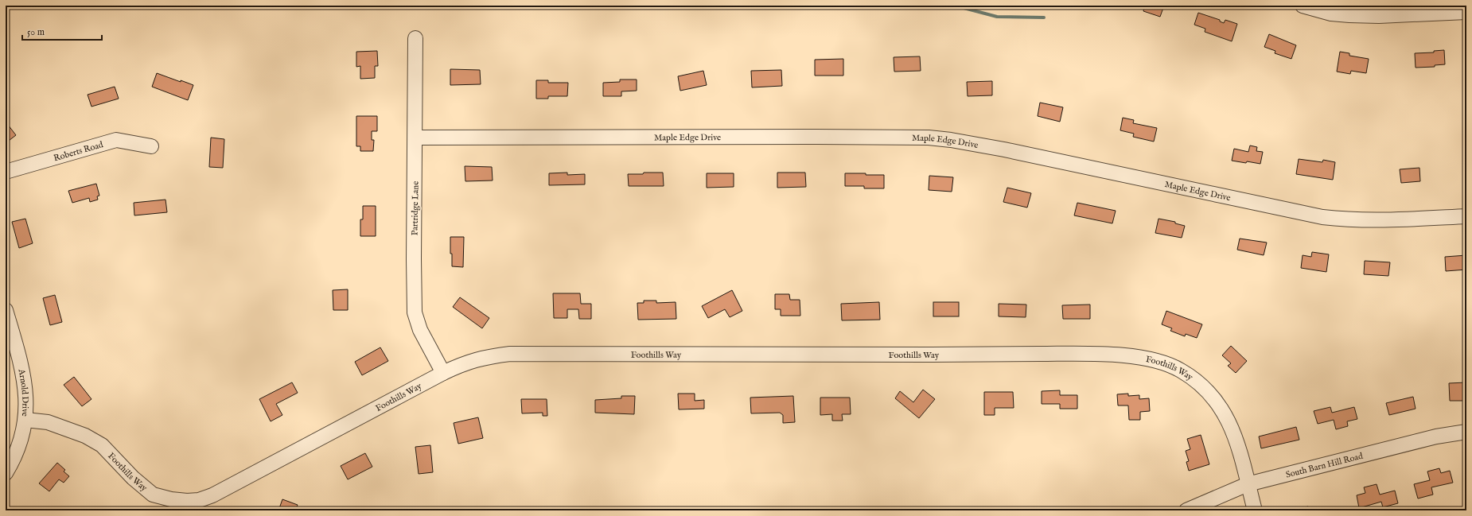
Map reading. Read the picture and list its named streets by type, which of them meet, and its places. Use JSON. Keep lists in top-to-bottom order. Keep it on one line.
{"streets":{"street":["Maple Edge Drive","Roberts Road","Partridge Lane","Foothills Way","Arnold Drive","South Barn Hill Road"]},"crossings":[["Maple Edge Drive","Partridge Lane"],["Partridge Lane","Foothills Way"],["Foothills Way","Arnold Drive"],["Foothills Way","South Barn Hill Road"]],"scale_bar":"50 m"}
